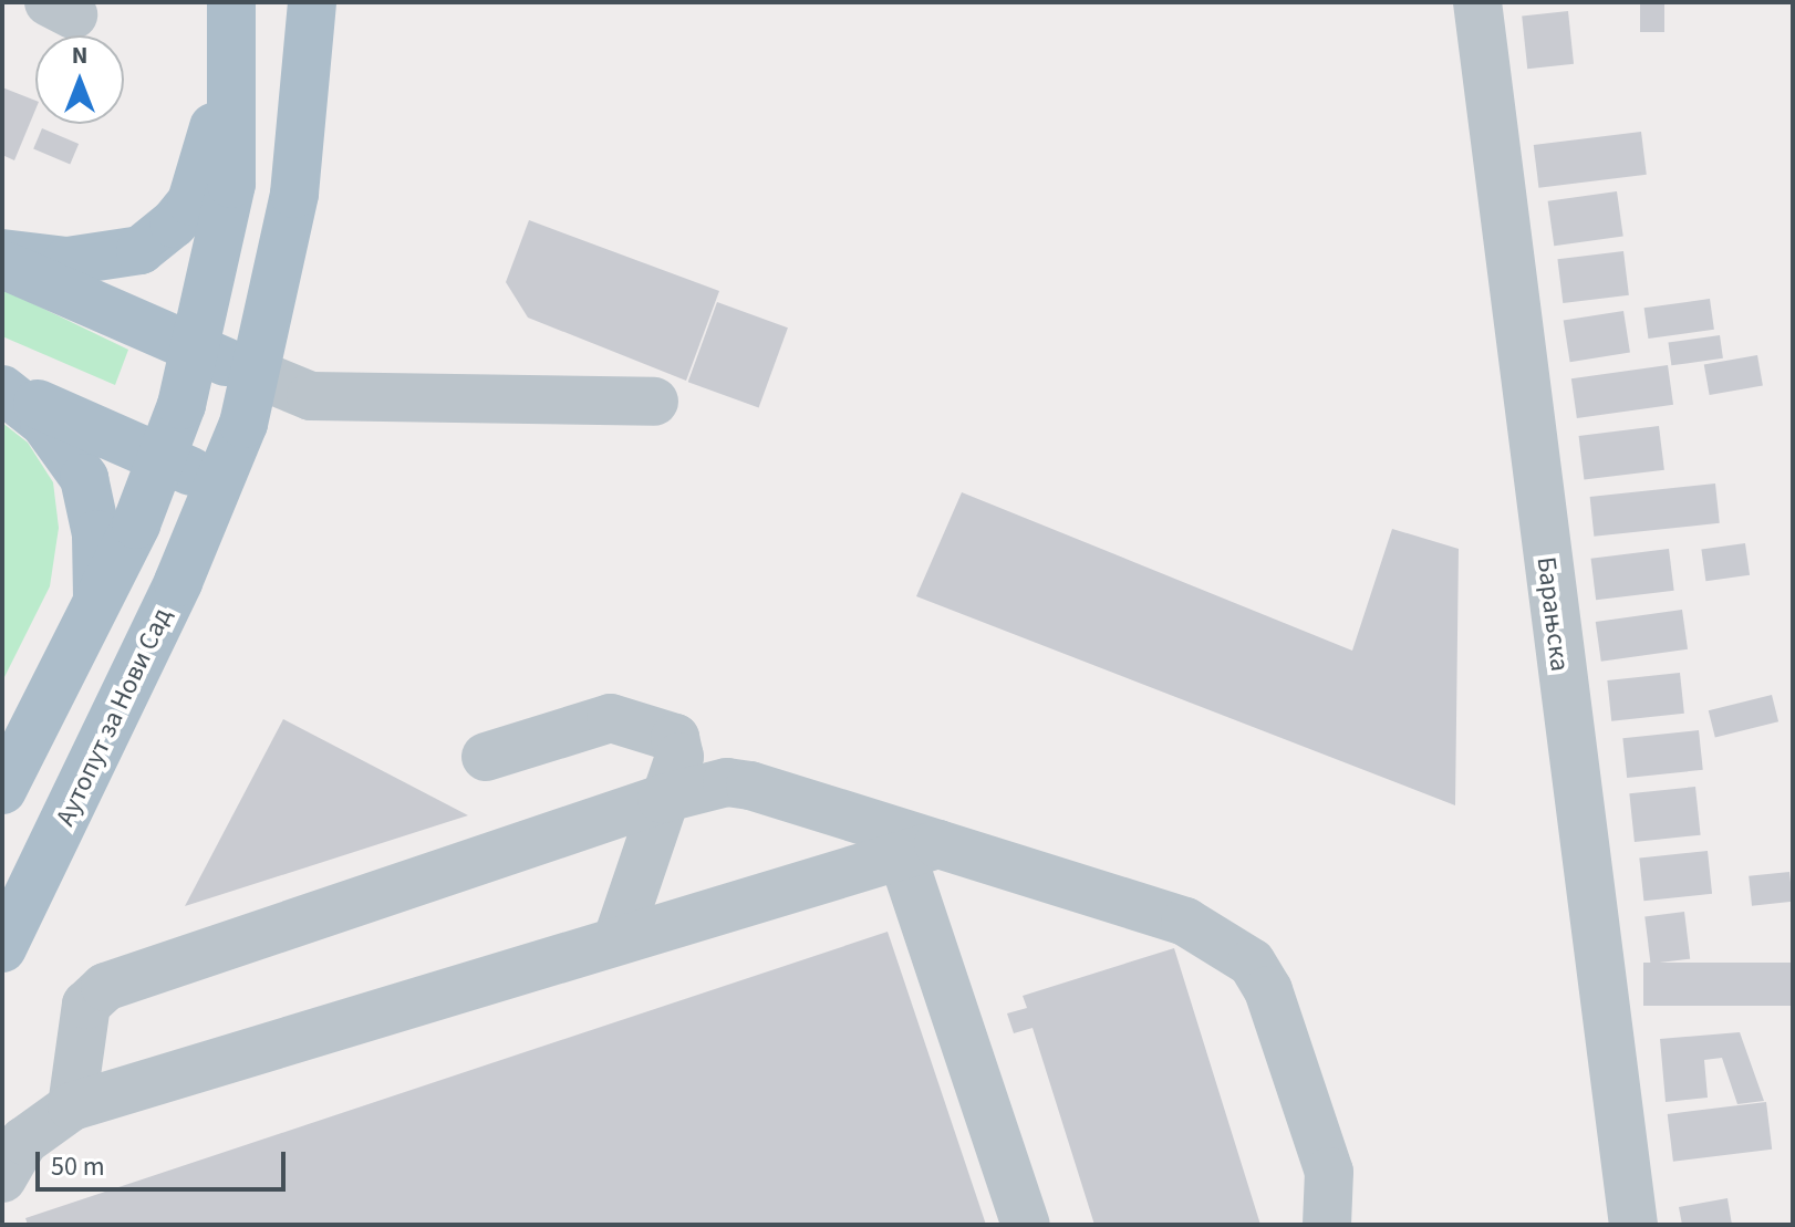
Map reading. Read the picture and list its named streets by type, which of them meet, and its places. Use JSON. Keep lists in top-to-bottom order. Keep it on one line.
{"streets":{"main road":["Аутопут за Нови Сад"],"street":["Барањска"]},"scale_bar":"50 m","north":"top"}
